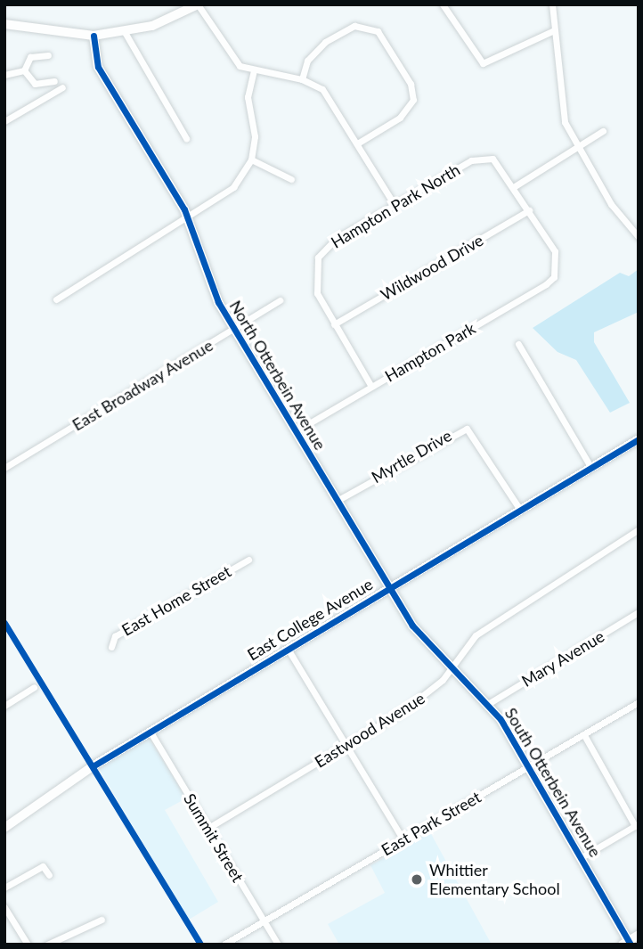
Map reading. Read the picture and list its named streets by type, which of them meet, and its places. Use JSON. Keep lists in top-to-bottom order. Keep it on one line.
{"streets":{"street":["Hampton Park North","Wildwood Drive","Hampton Park","North Otterbein Avenue","East Broadway Avenue","Myrtle Drive","East Home Street","East College Avenue","Mary Avenue","Eastwood Avenue","South Otterbein Avenue","East Park Street","Summit Street"]},"crossings":[["Hampton Park North","Wildwood Drive"],["Wildwood Drive","Hampton Park"],["Hampton Park","North Otterbein Avenue"],["North Otterbein Avenue","East Broadway Avenue"],["North Otterbein Avenue","Myrtle Drive"],["North Otterbein Avenue","East College Avenue"],["North Otterbein Avenue","South Otterbein Avenue"],["Myrtle Drive","East College Avenue"],["East College Avenue","South Otterbein Avenue"],["East College Avenue","Summit Street"],["Mary Avenue","South Otterbein Avenue"],["Eastwood Avenue","South Otterbein Avenue"],["Eastwood Avenue","Summit Street"],["South Otterbein Avenue","East Park Street"],["East Park Street","Summit Street"]],"places":["Whittier Elementary School"]}
